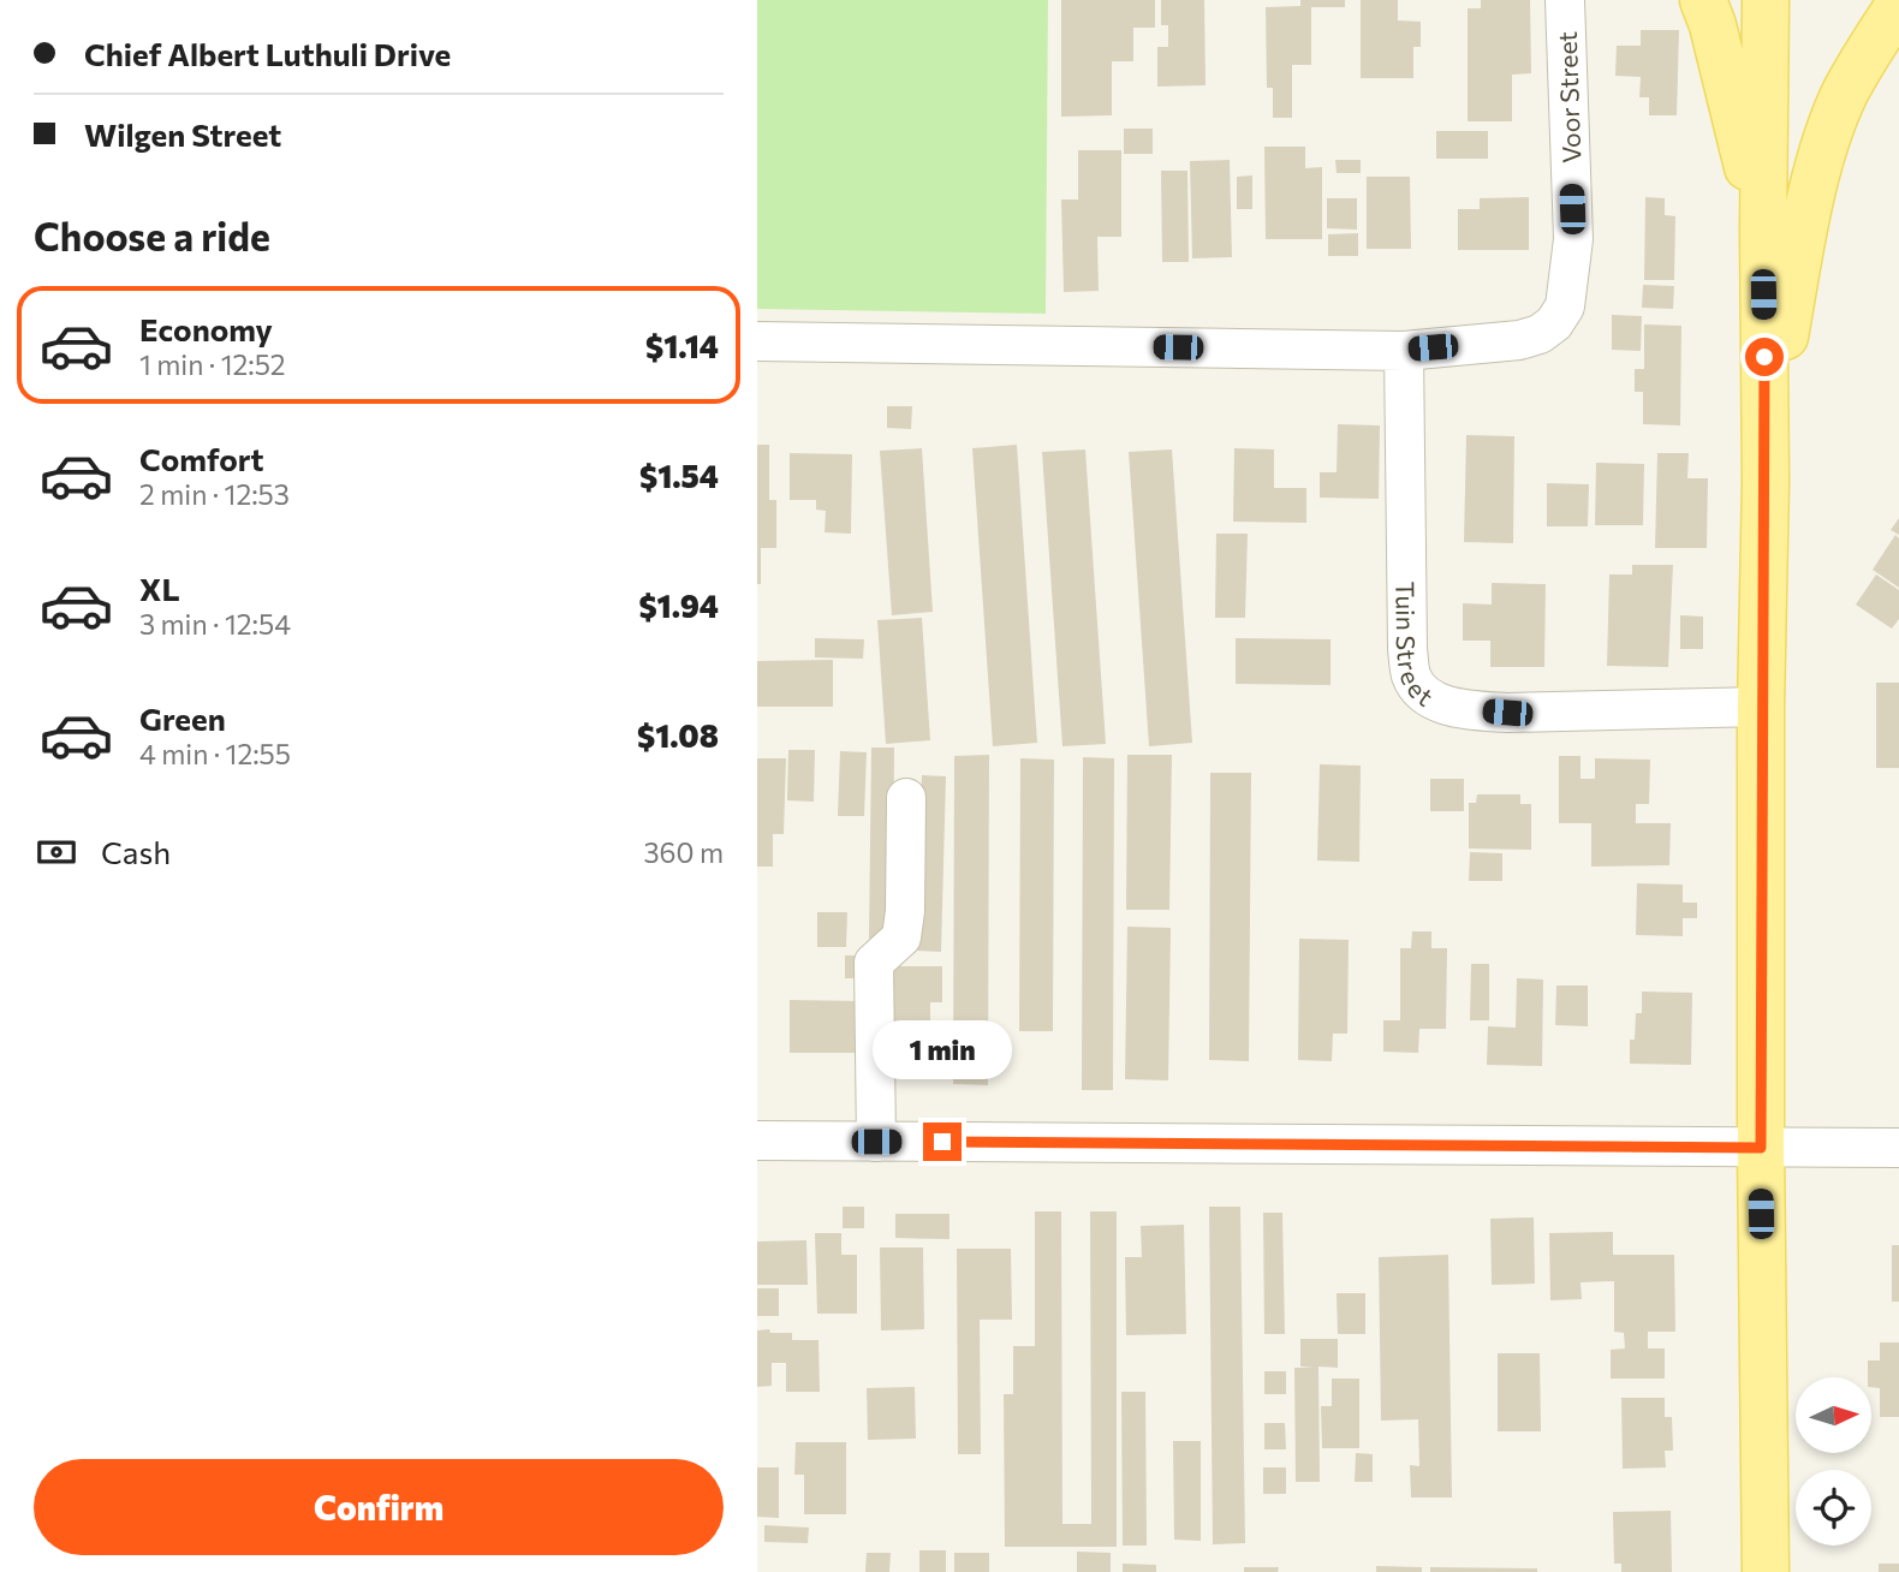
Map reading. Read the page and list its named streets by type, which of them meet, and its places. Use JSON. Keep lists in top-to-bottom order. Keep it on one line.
{"streets":{"street":["Voor Street","Tuin Street"]},"crossings":[["Voor Street","Tuin Street"]],"north":"right","page":{"banner":["Chief Albert Luthuli Drive","Wilgen Street"],"heading":"Choose a ride","list":[{"name":"Economy","note":"1 min · 12:52","value":"$1.14"},{"name":"Comfort","note":"2 min · 12:53","value":"$1.54"},{"name":"XL","note":"3 min · 12:54","value":"$1.94"},{"name":"Green","note":"4 min · 12:55","value":"$1.08"}],"pay":["Cash","360 m"],"bubble":"1 min","buttons":"Confirm"}}
